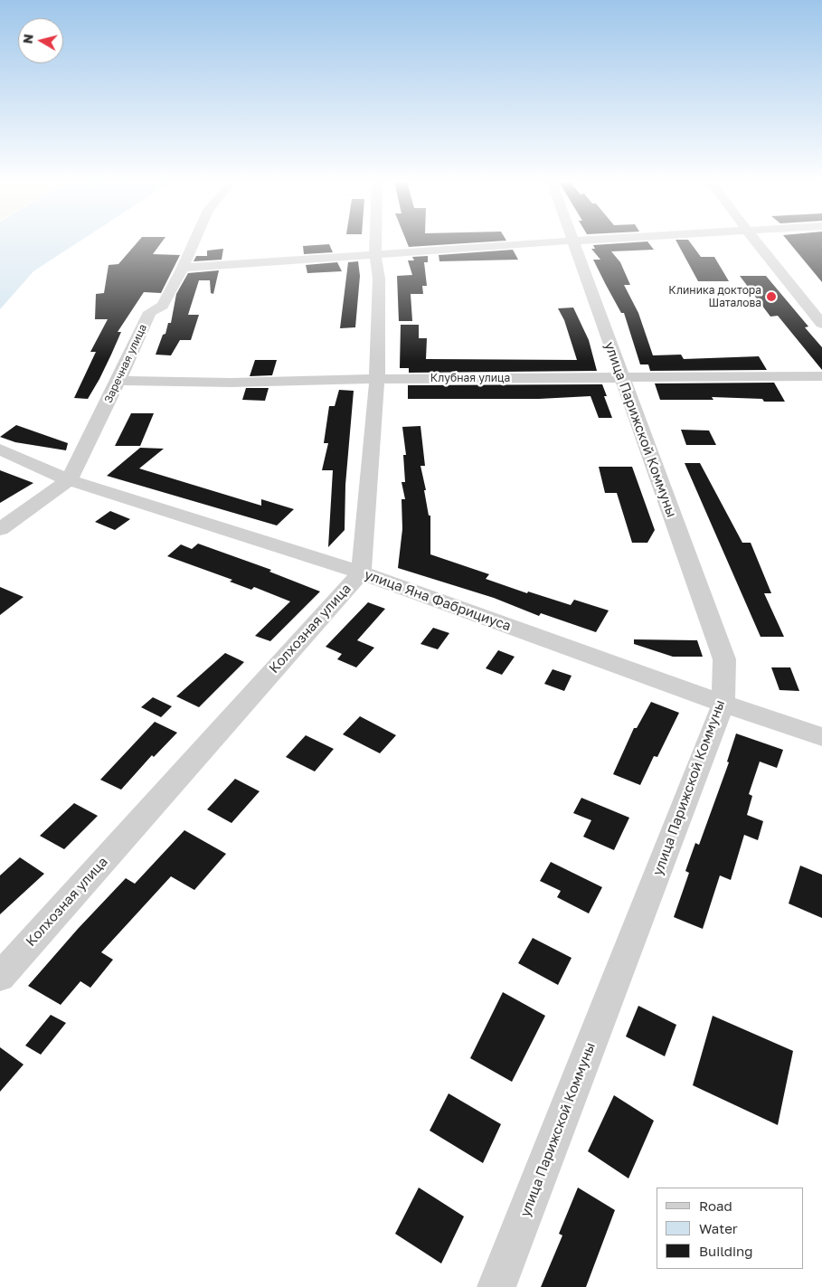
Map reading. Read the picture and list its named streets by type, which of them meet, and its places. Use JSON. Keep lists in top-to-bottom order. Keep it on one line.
{"streets":{"street":["Заречная улица","Клубная улица","улица Парижской Коммуны","улица Яна Фабрициуса","Колхозная улица"]},"crossings":[["Заречная улица","Клубная улица"],["Заречная улица","улица Яна Фабрициуса"],["Клубная улица","улица Парижской Коммуны"],["Клубная улица","Колхозная улица"],["улица Парижской Коммуны","улица Яна Фабрициуса"],["улица Яна Фабрициуса","Колхозная улица"]],"places":["Клиника доктора Шаталова"],"legend":["Road","Water","Building"],"north":"left"}
